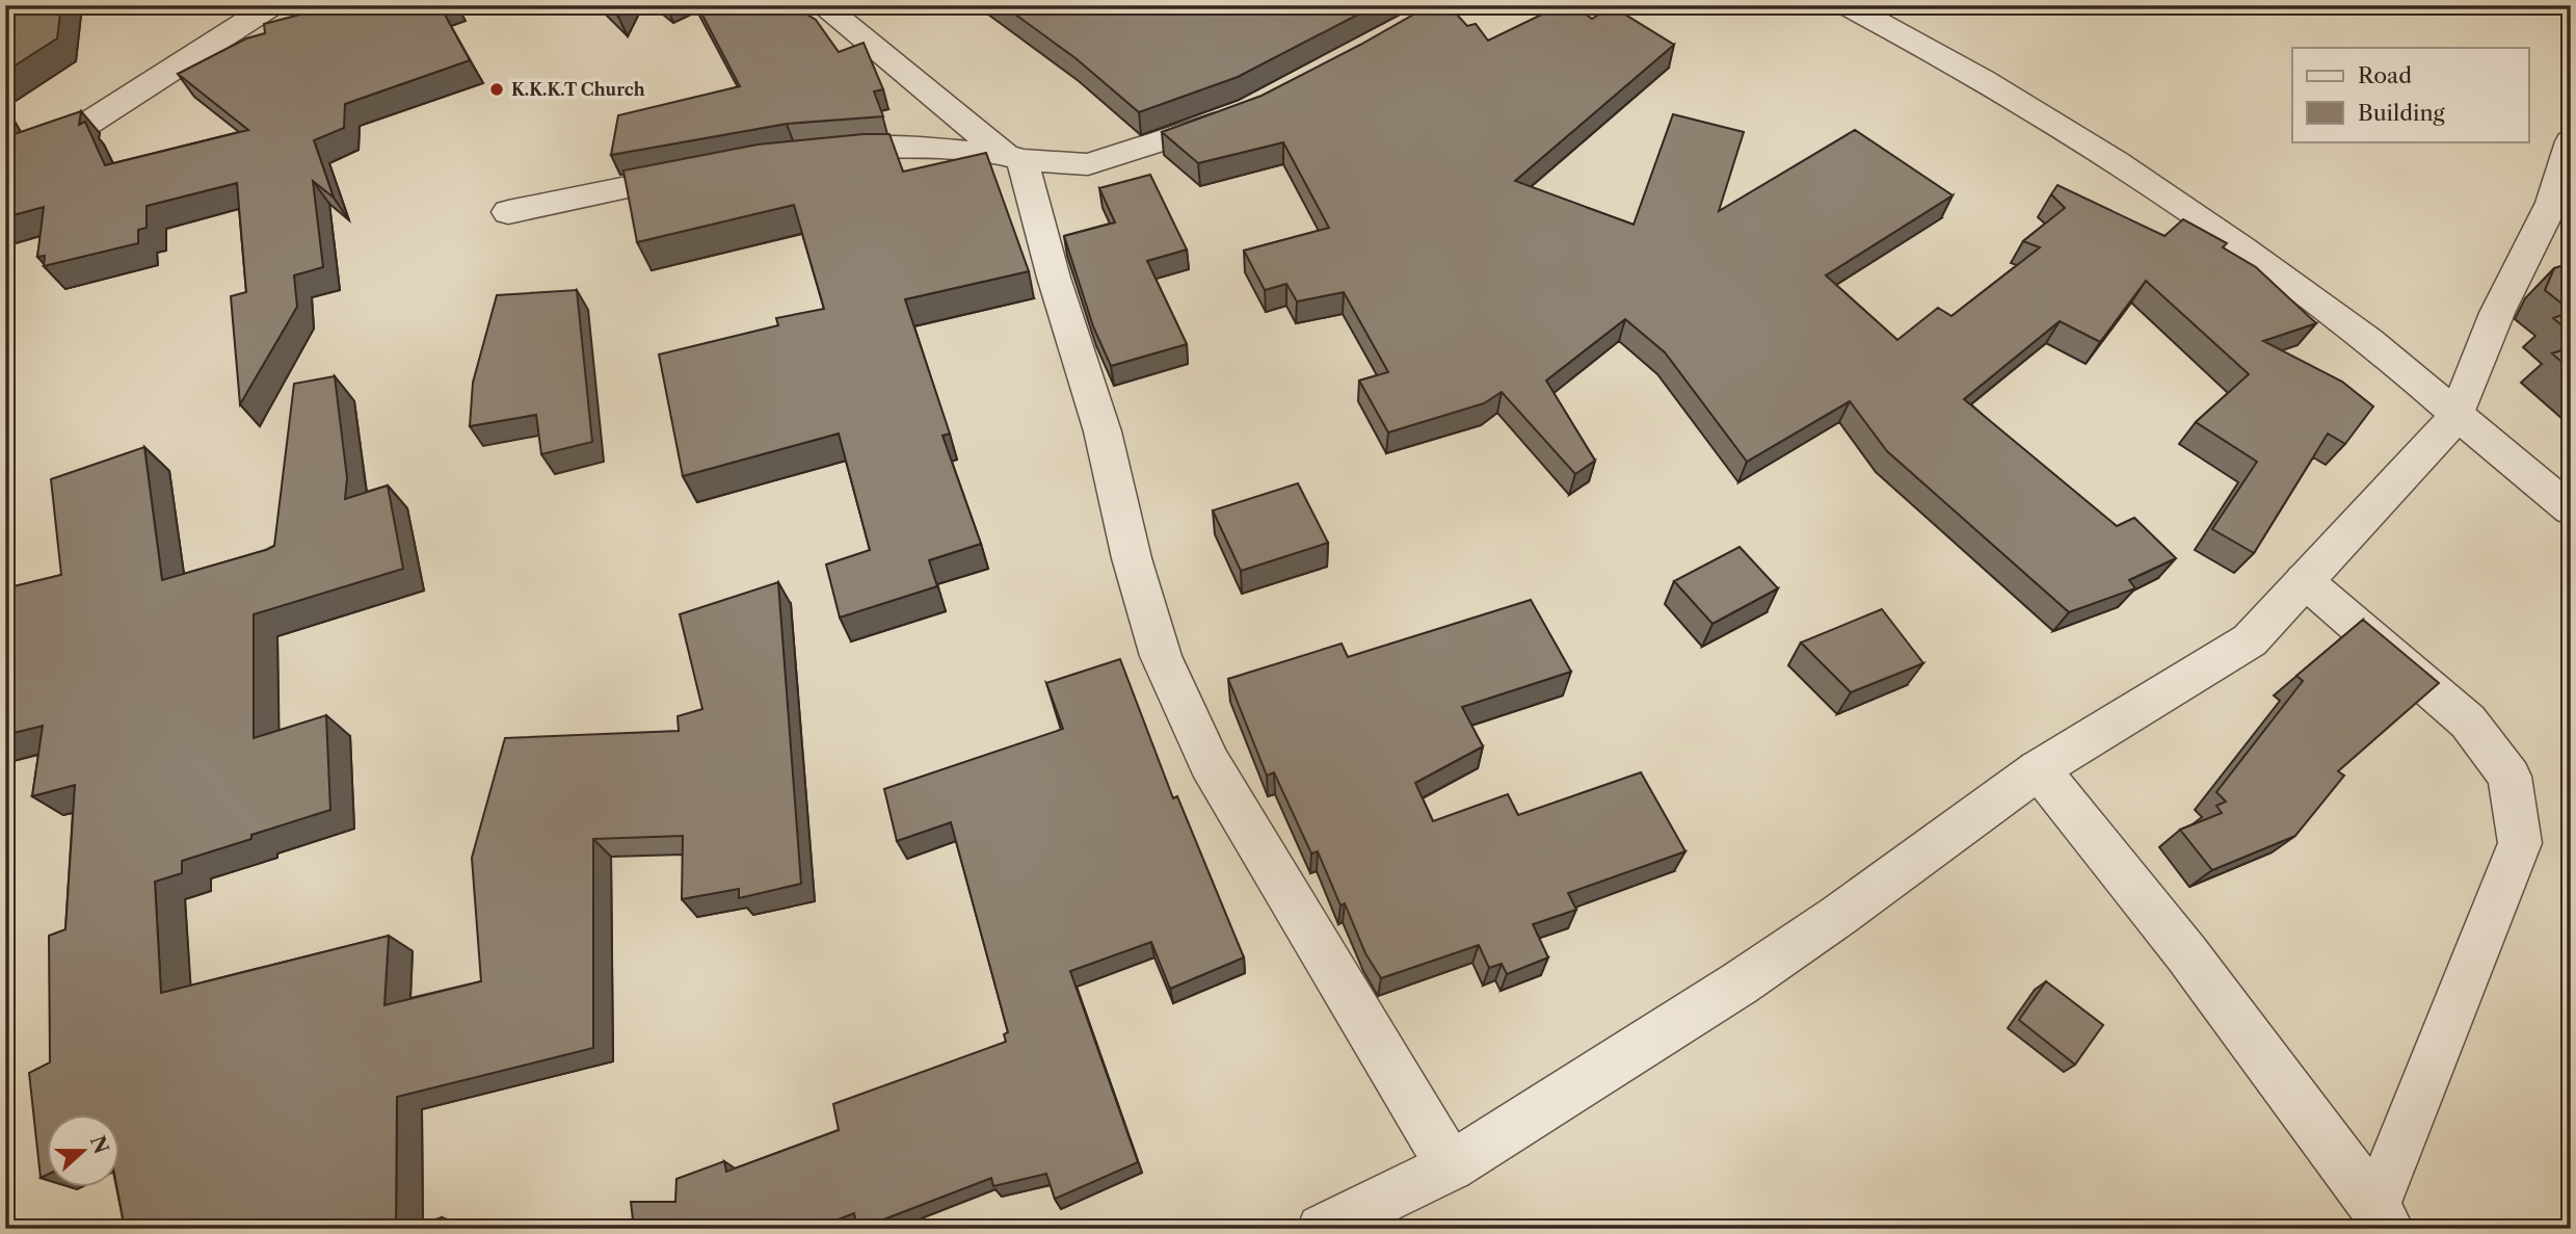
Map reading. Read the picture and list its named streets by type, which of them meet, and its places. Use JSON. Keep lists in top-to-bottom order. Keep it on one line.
{"places":["K.K.K.T Church"],"legend":["Road","Building"],"north":"right"}
